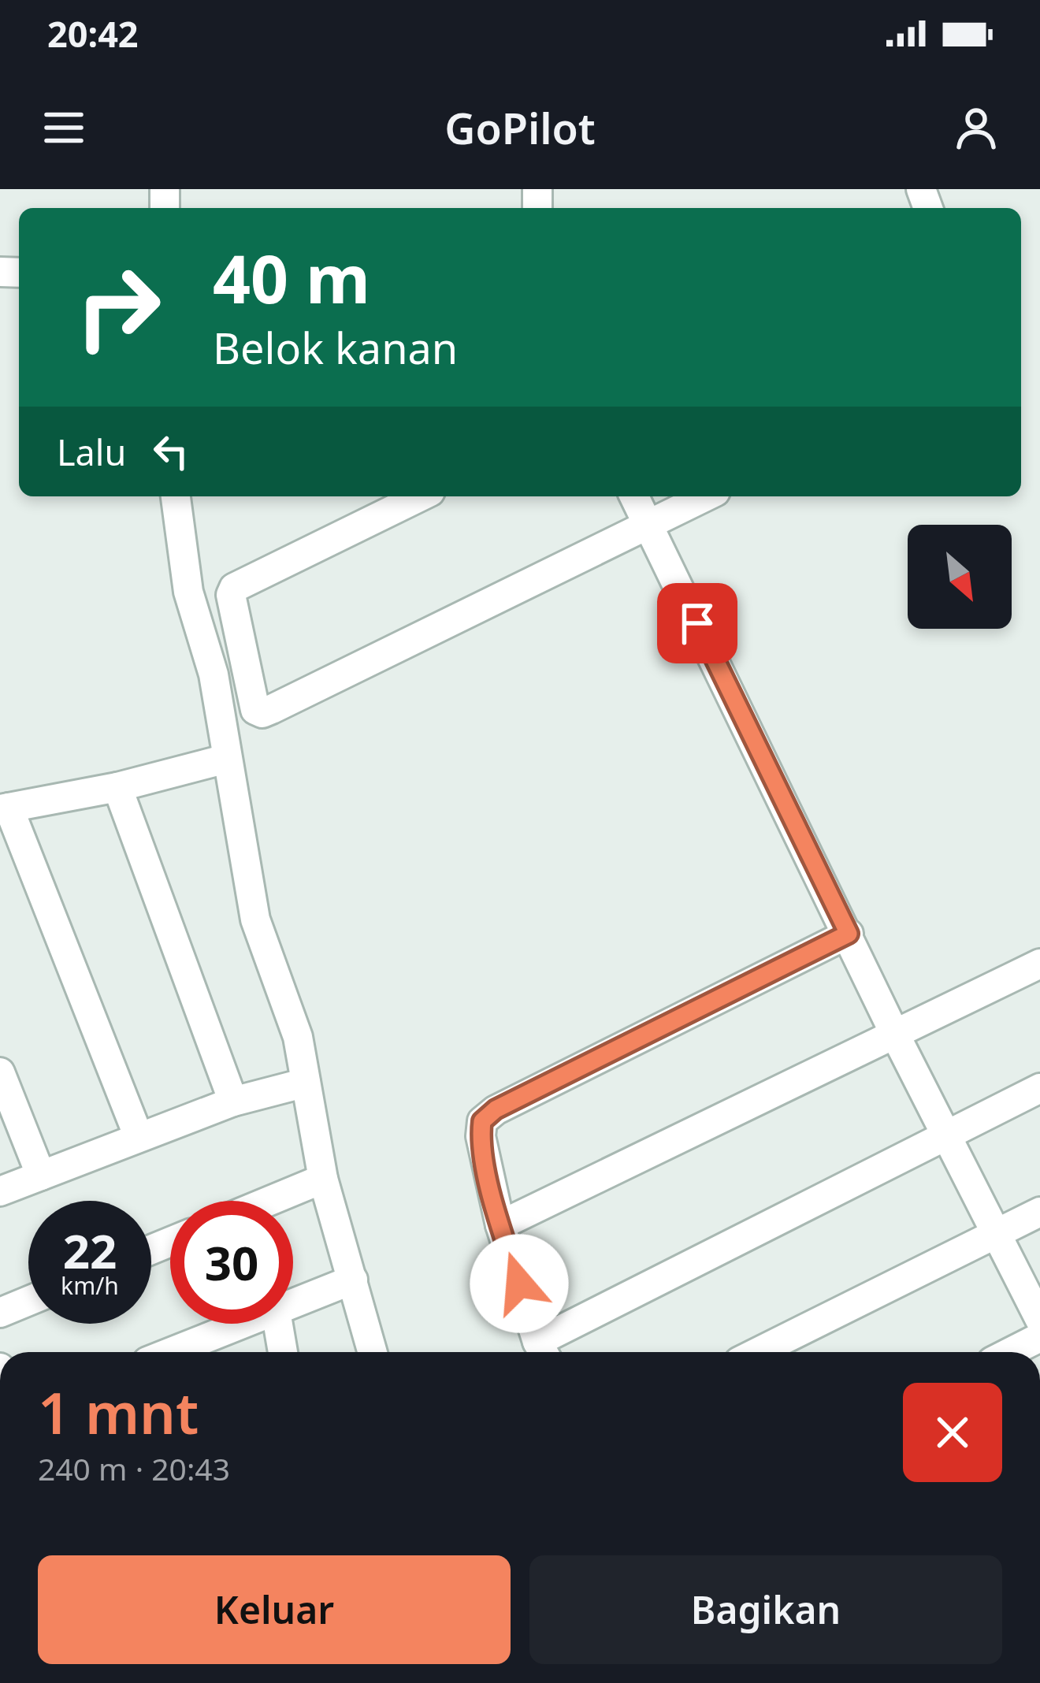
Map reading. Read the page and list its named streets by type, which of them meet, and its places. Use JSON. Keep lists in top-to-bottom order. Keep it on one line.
{"north":"bottom right","page":{"status":"20:42","header":"GoPilot","turn":["40 m","Belok kanan"],"then":"Lalu","speed":"22 km/h","limit":"30","heading":["1 mnt","240 m · 20:43"],"buttons":["Keluar","Bagikan"]}}
